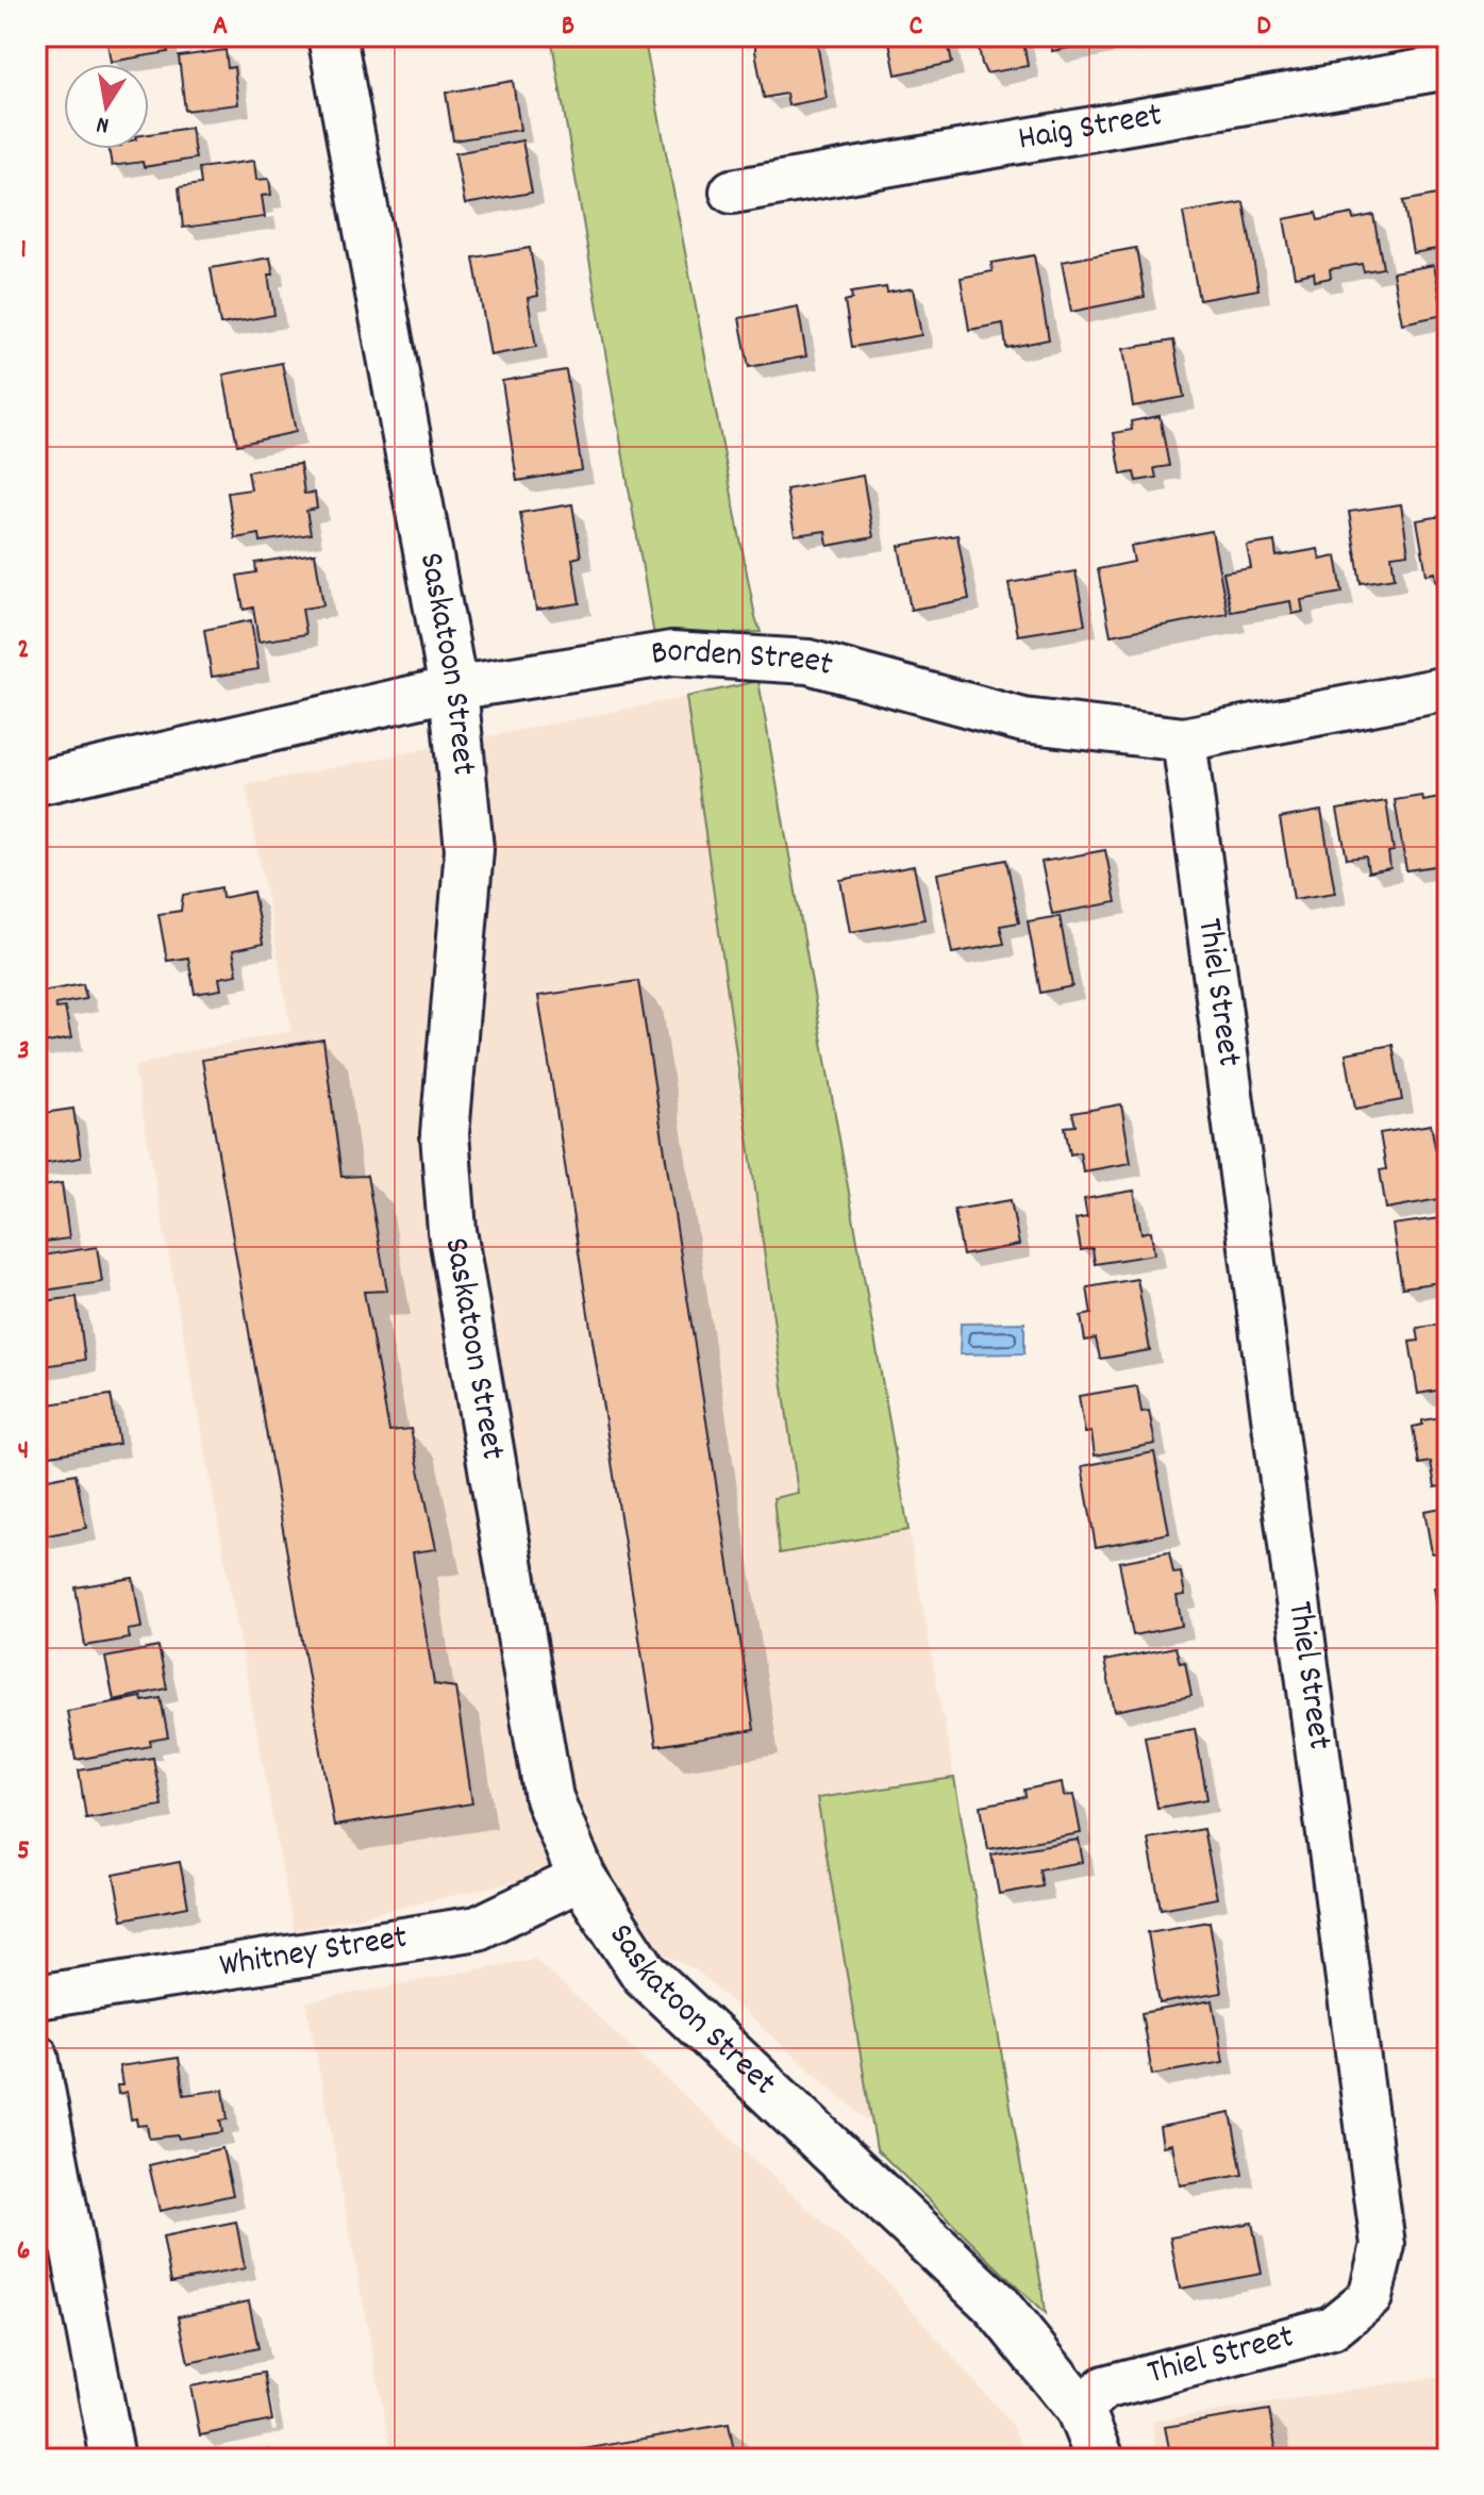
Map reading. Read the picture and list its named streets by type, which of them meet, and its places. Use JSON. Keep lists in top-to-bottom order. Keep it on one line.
{"streets":{"street":["Haig Street","Saskatoon Street","Borden Street","Thiel Street","Whitney Street"]},"crossings":[["Saskatoon Street","Borden Street"],["Saskatoon Street","Thiel Street"],["Saskatoon Street","Whitney Street"],["Borden Street","Thiel Street"]],"north":"bottom","grid":{"columns":["A","B","C","D"],"rows":["1","2","3","4","5","6"]}}
